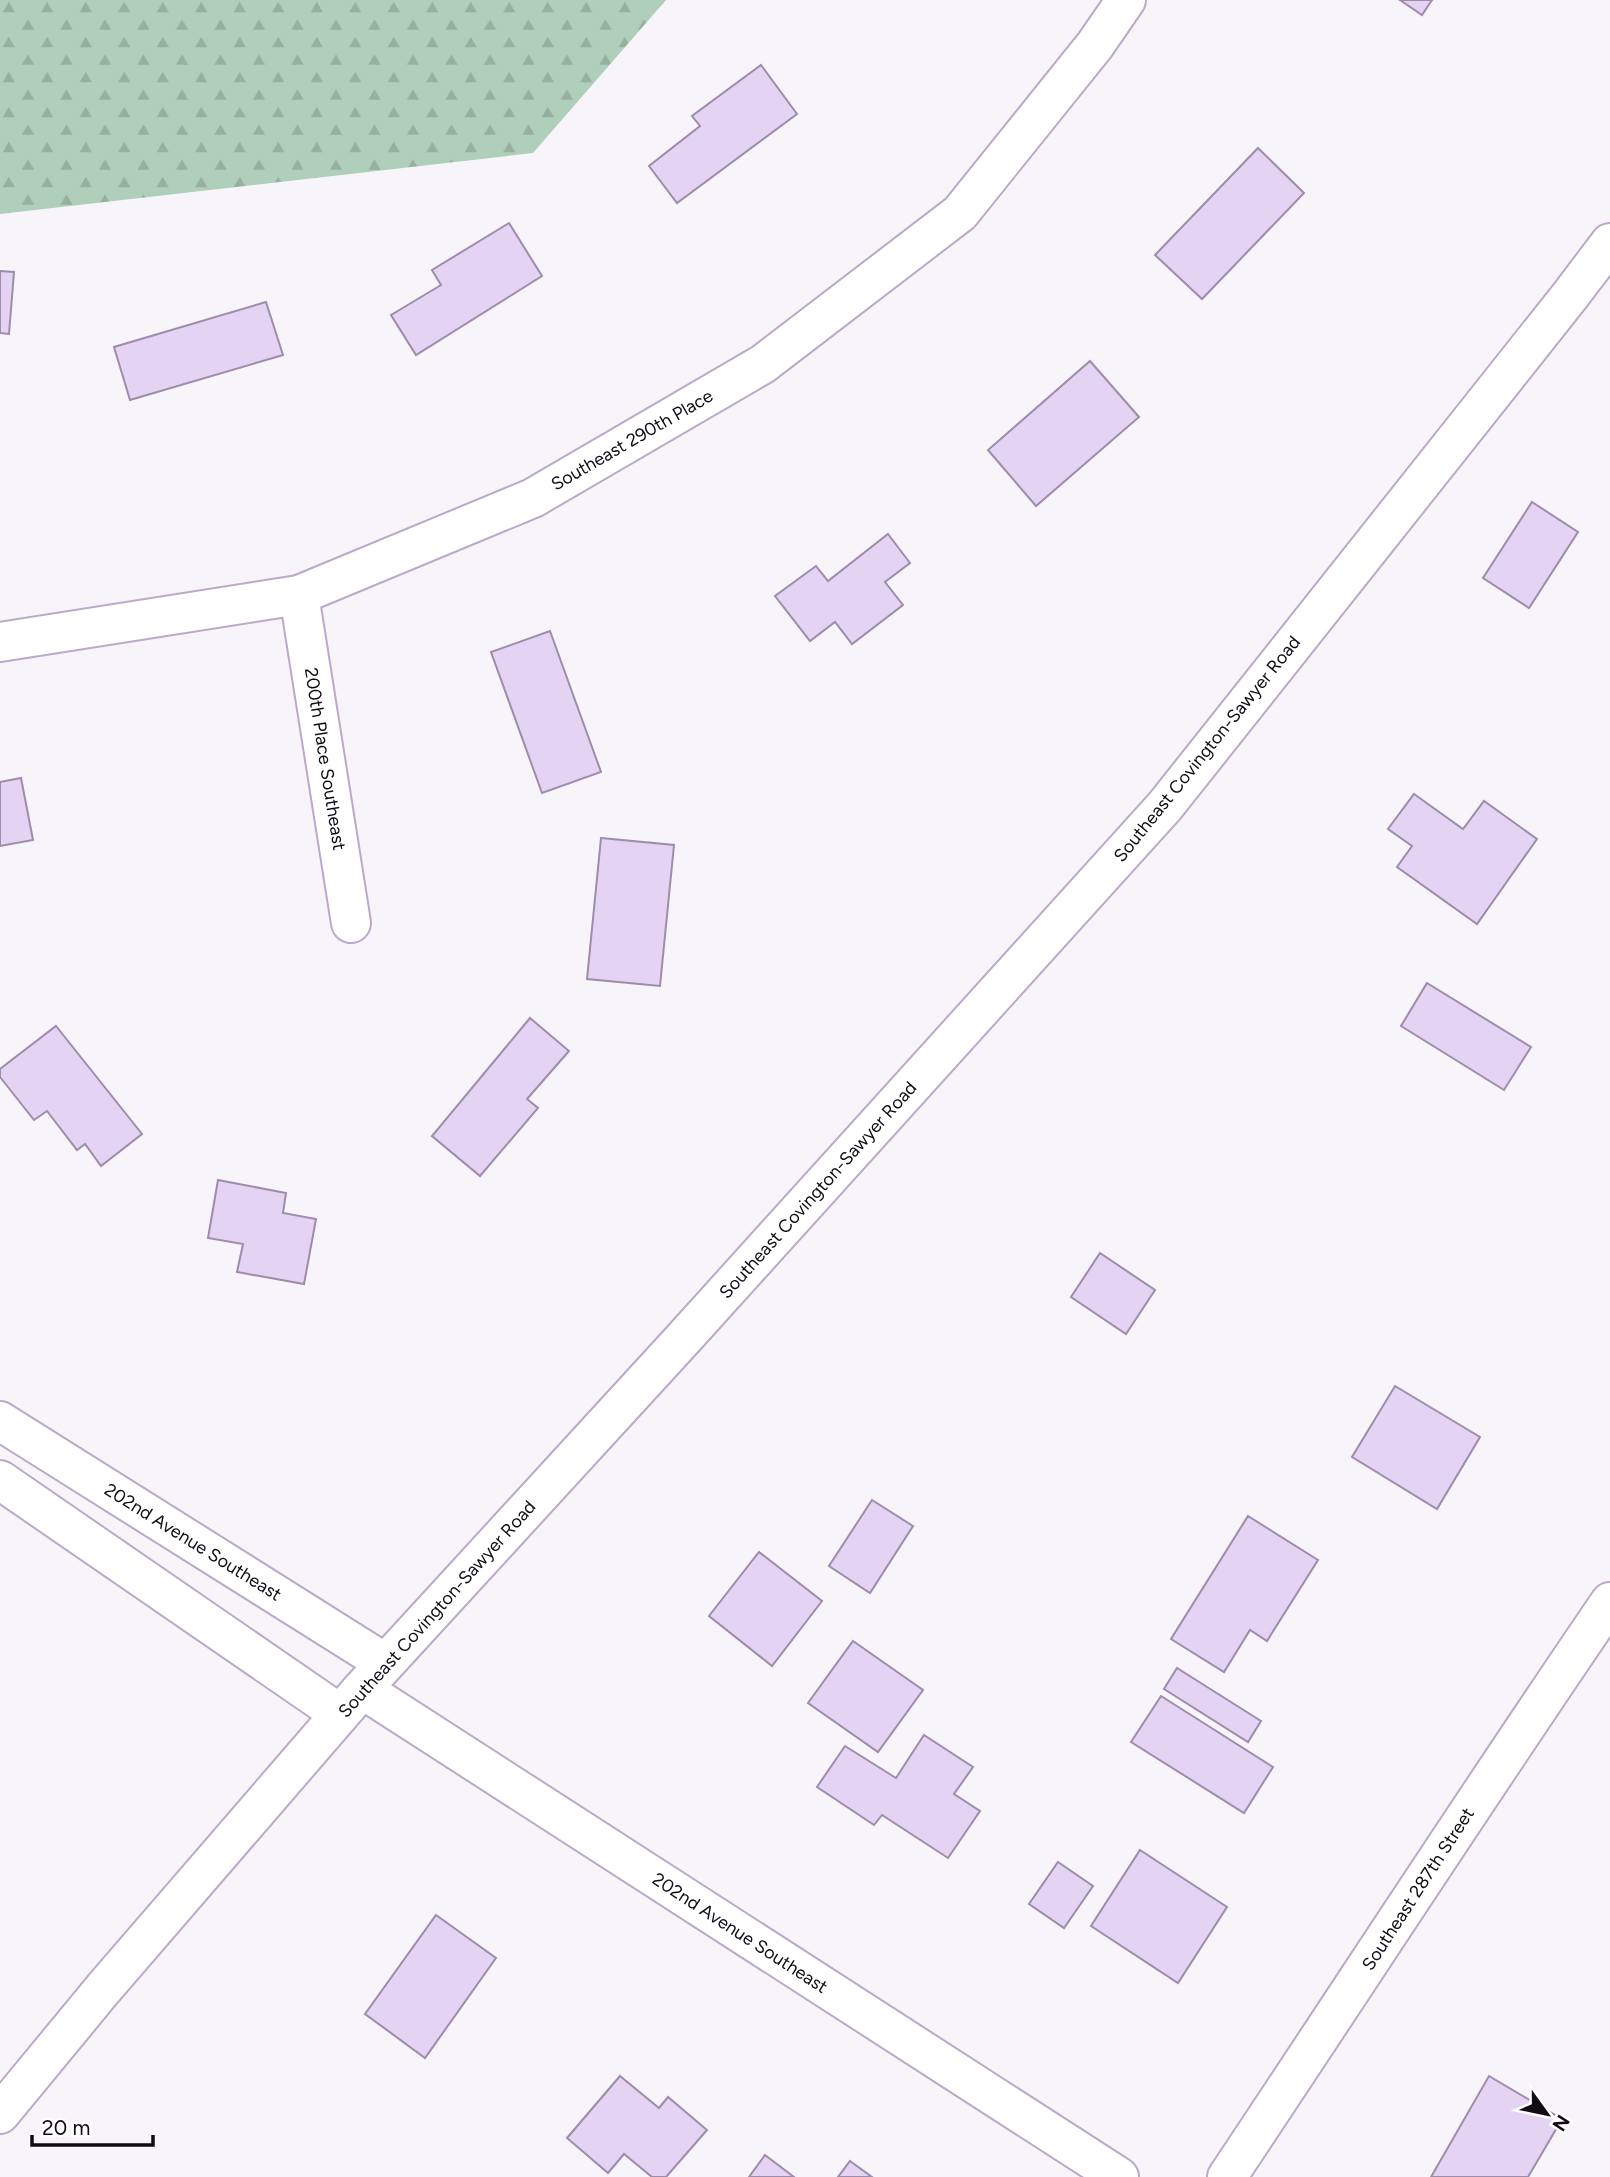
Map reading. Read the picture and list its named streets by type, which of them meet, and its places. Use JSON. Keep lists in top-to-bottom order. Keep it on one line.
{"streets":{"street":["Southeast 290th Place","Southeast Covington-Sawyer Road","200th Place Southeast","202nd Avenue Southeast","Southeast 287th Street"]},"crossings":[["Southeast 290th Place","200th Place Southeast"],["Southeast Covington-Sawyer Road","202nd Avenue Southeast"]],"scale_bar":"20 m","north":"bottom right"}
